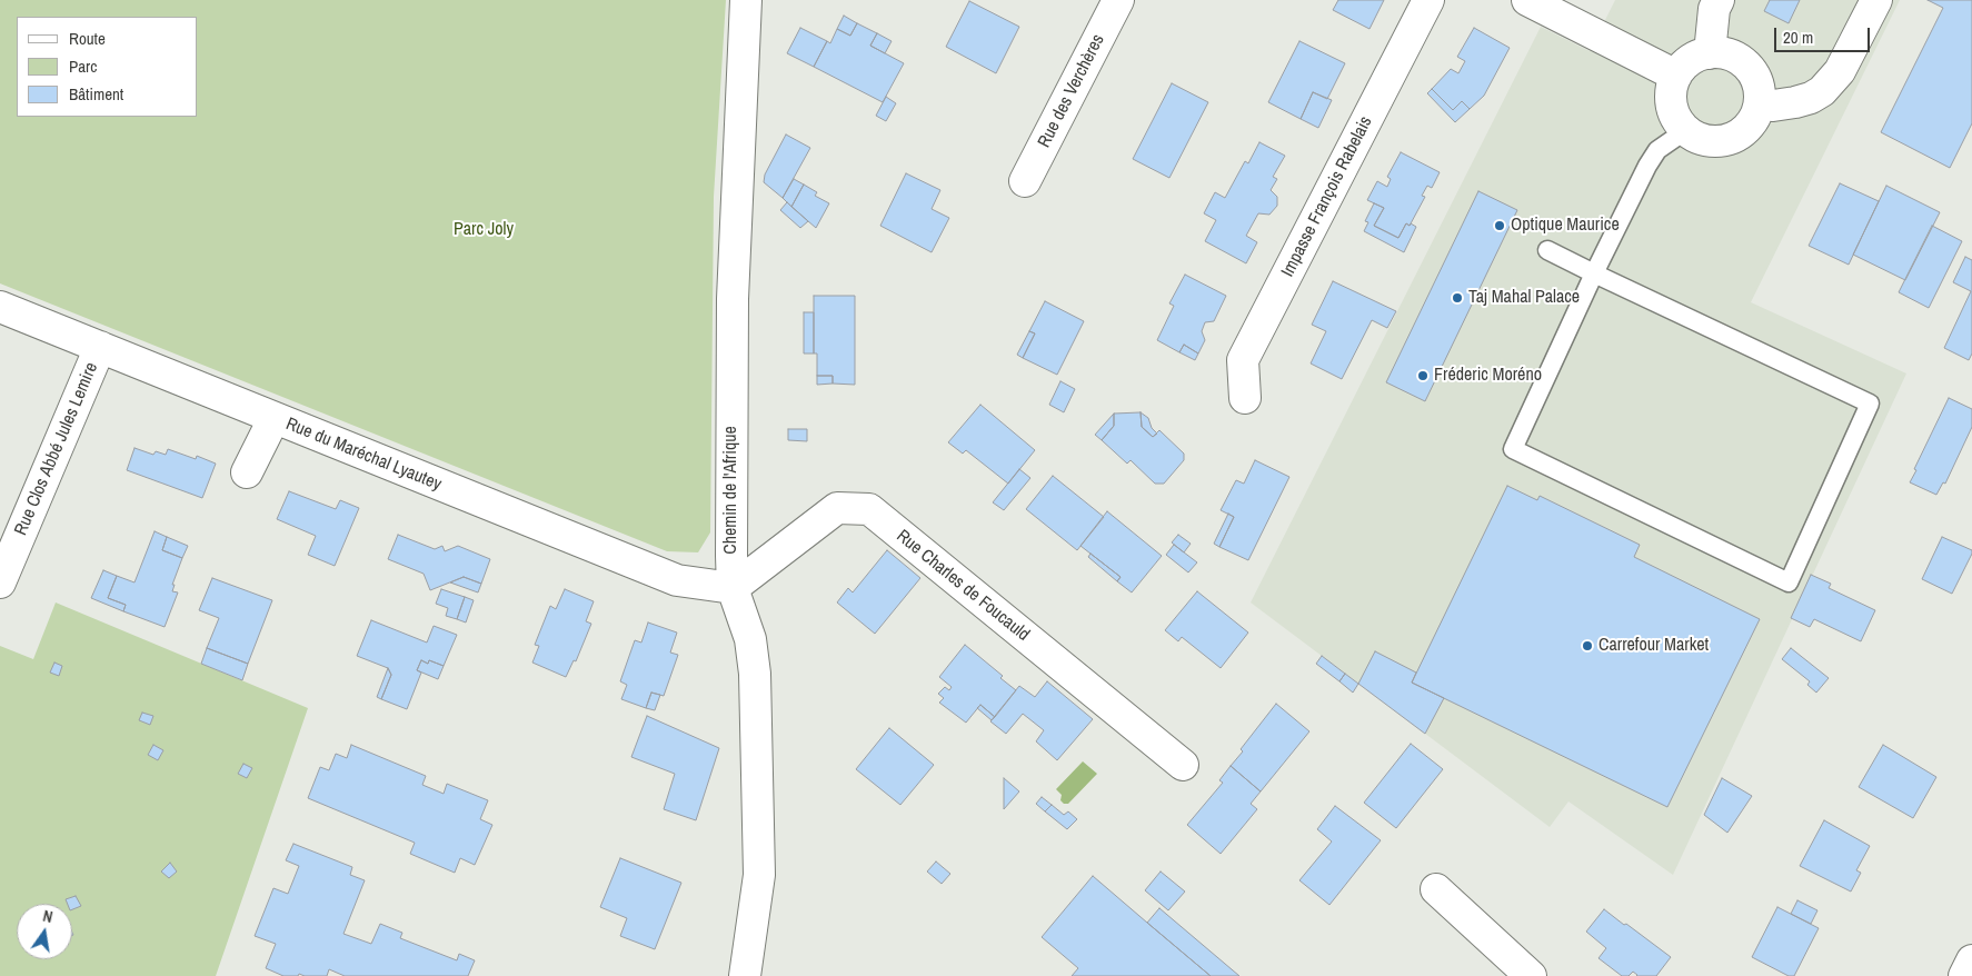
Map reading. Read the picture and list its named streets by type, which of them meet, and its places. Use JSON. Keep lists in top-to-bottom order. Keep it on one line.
{"streets":{"street":["Rue des Verchères","Impasse François Rabelais","Rue Clos Abbé Jules Lemire","Rue du Maréchal Lyautey","Chemin de l'Afrique","Rue Charles de Foucauld"]},"crossings":[["Rue Clos Abbé Jules Lemire","Rue du Maréchal Lyautey"],["Rue du Maréchal Lyautey","Chemin de l'Afrique"],["Rue du Maréchal Lyautey","Rue Charles de Foucauld"],["Chemin de l'Afrique","Rue Charles de Foucauld"]],"parks":["Parc Joly"],"places":["Optique Maurice","Taj Mahal Palace","Fréderic Moréno","Carrefour Market"],"legend":["Route","Parc","Bâtiment"],"scale_bar":"20 m","north":"top"}
